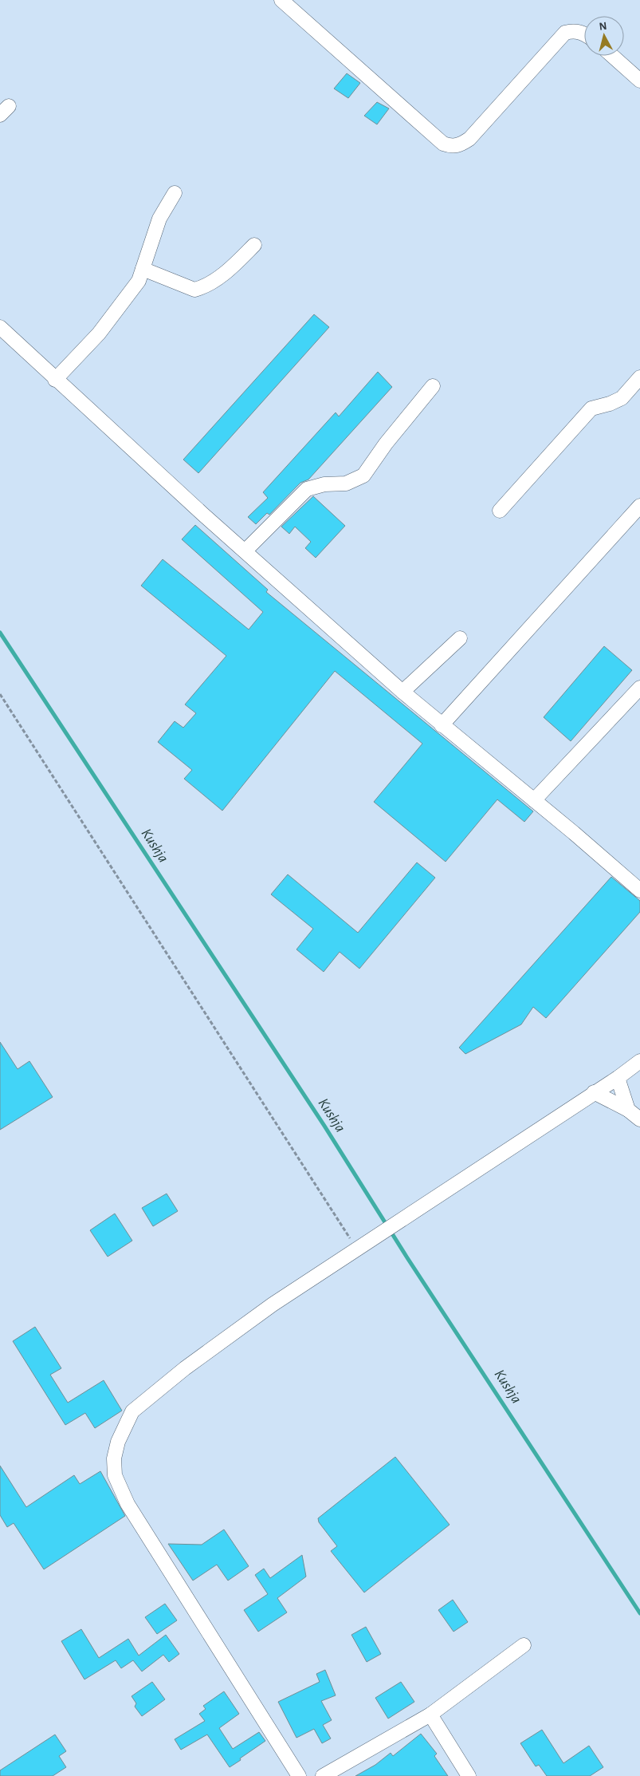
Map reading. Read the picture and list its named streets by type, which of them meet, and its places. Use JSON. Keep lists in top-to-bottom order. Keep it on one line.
{"water":["Kushja"],"north":"top"}
